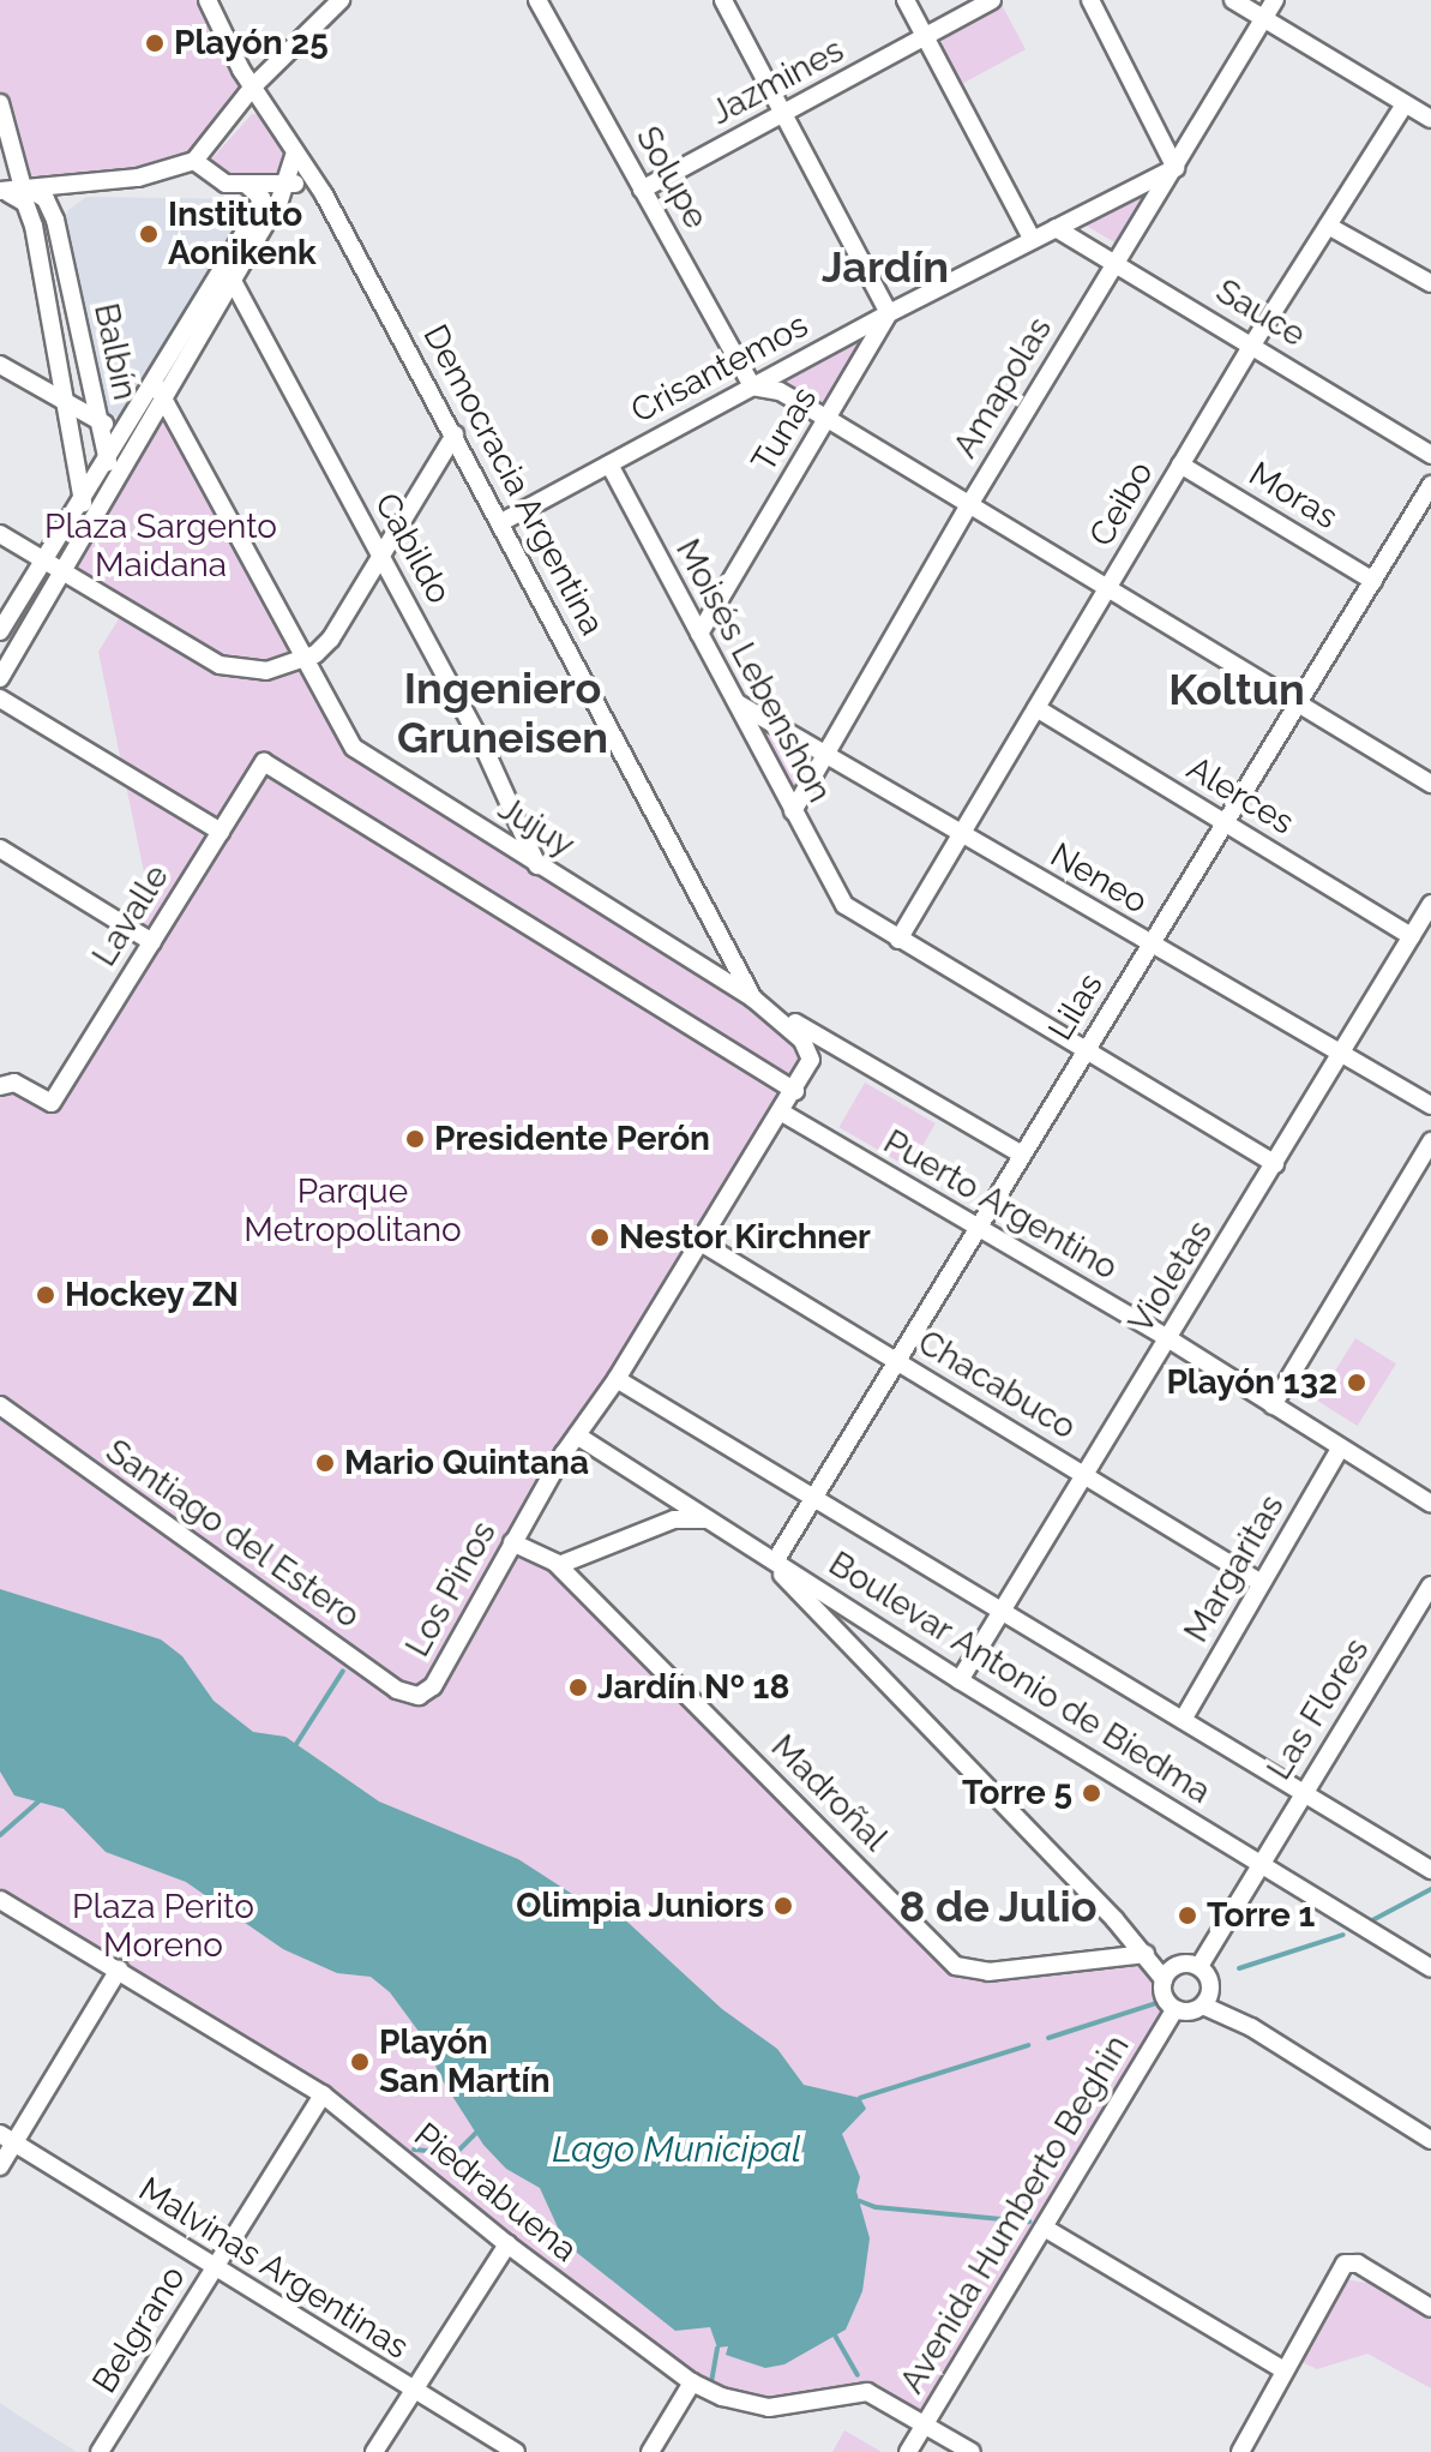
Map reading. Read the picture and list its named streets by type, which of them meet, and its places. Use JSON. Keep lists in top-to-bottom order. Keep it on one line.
{"streets":{"street":["Jazmines","Solupe","Sauce","Balbín","Crisantemos","Amapolas","Tunas","Democracia Argentina","Moras","Ceibo","Cabildo","Moisés Lebenshon","Alerces","Jujuy","Neneo","Lavalle","Lilas","Puerto Argentino","Violetas","Chacabuco","Santiago del Estero","Margaritas","Los Pinos","Boulevar Antonio de Biedma","Las Flores","Madroñal","Piedrabuena","Avenida Humberto Beghin","Malvinas Argentinas","Belgrano"]},"crossings":[["Jazmines","Solupe"],["Solupe","Crisantemos"],["Sauce","Crisantemos"],["Sauce","Amapolas"],["Sauce","Ceibo"],["Crisantemos","Amapolas"],["Crisantemos","Tunas"],["Crisantemos","Democracia Argentina"],["Crisantemos","Moisés Lebenshon"],["Amapolas","Moisés Lebenshon"],["Amapolas","Neneo"],["Tunas","Moisés Lebenshon"],["Democracia Argentina","Jujuy"],["Democracia Argentina","Los Pinos"],["Moras","Ceibo"],["Moras","Lilas"],["Ceibo","Moisés Lebenshon"],["Ceibo","Alerces"],["Ceibo","Neneo"],["Cabildo","Jujuy"],["Moisés Lebenshon","Neneo"],["Alerces","Lilas"],["Alerces","Violetas"],["Jujuy","Lilas"],["Jujuy","Los Pinos"],["Neneo","Lilas"],["Neneo","Violetas"],["Lavalle","Los Pinos"],["Lilas","Puerto Argentino"],["Lilas","Chacabuco"],["Lilas","Boulevar Antonio de Biedma"],["Puerto Argentino","Violetas"],["Puerto Argentino","Margaritas"],["Puerto Argentino","Los Pinos"],["Violetas","Chacabuco"],["Violetas","Boulevar Antonio de Biedma"],["Chacabuco","Margaritas"],["Chacabuco","Los Pinos"],["Santiago del Estero","Los Pinos"],["Margaritas","Boulevar Antonio de Biedma"],["Los Pinos","Boulevar Antonio de Biedma"],["Los Pinos","Madroñal"],["Boulevar Antonio de Biedma","Las Flores"],["Piedrabuena","Avenida Humberto Beghin"],["Piedrabuena","Belgrano"],["Malvinas Argentinas","Belgrano"]],"districts":["Jardín","Ingeniero Gruneisen","Koltun","8 de Julio"],"water":["Lago Municipal"],"parks":["Plaza Sargento Maidana","Parque Metropolitano","Plaza Perito Moreno"],"places":["Playón 25","Instituto Aonikenk","Presidente Perón","Nestor Kirchner","Hockey ZN","Playón 132","Mario Quintana","Jardín Nº 18","Torre 5","Olimpia Juniors","Torre 1","Playón San Martín"]}
